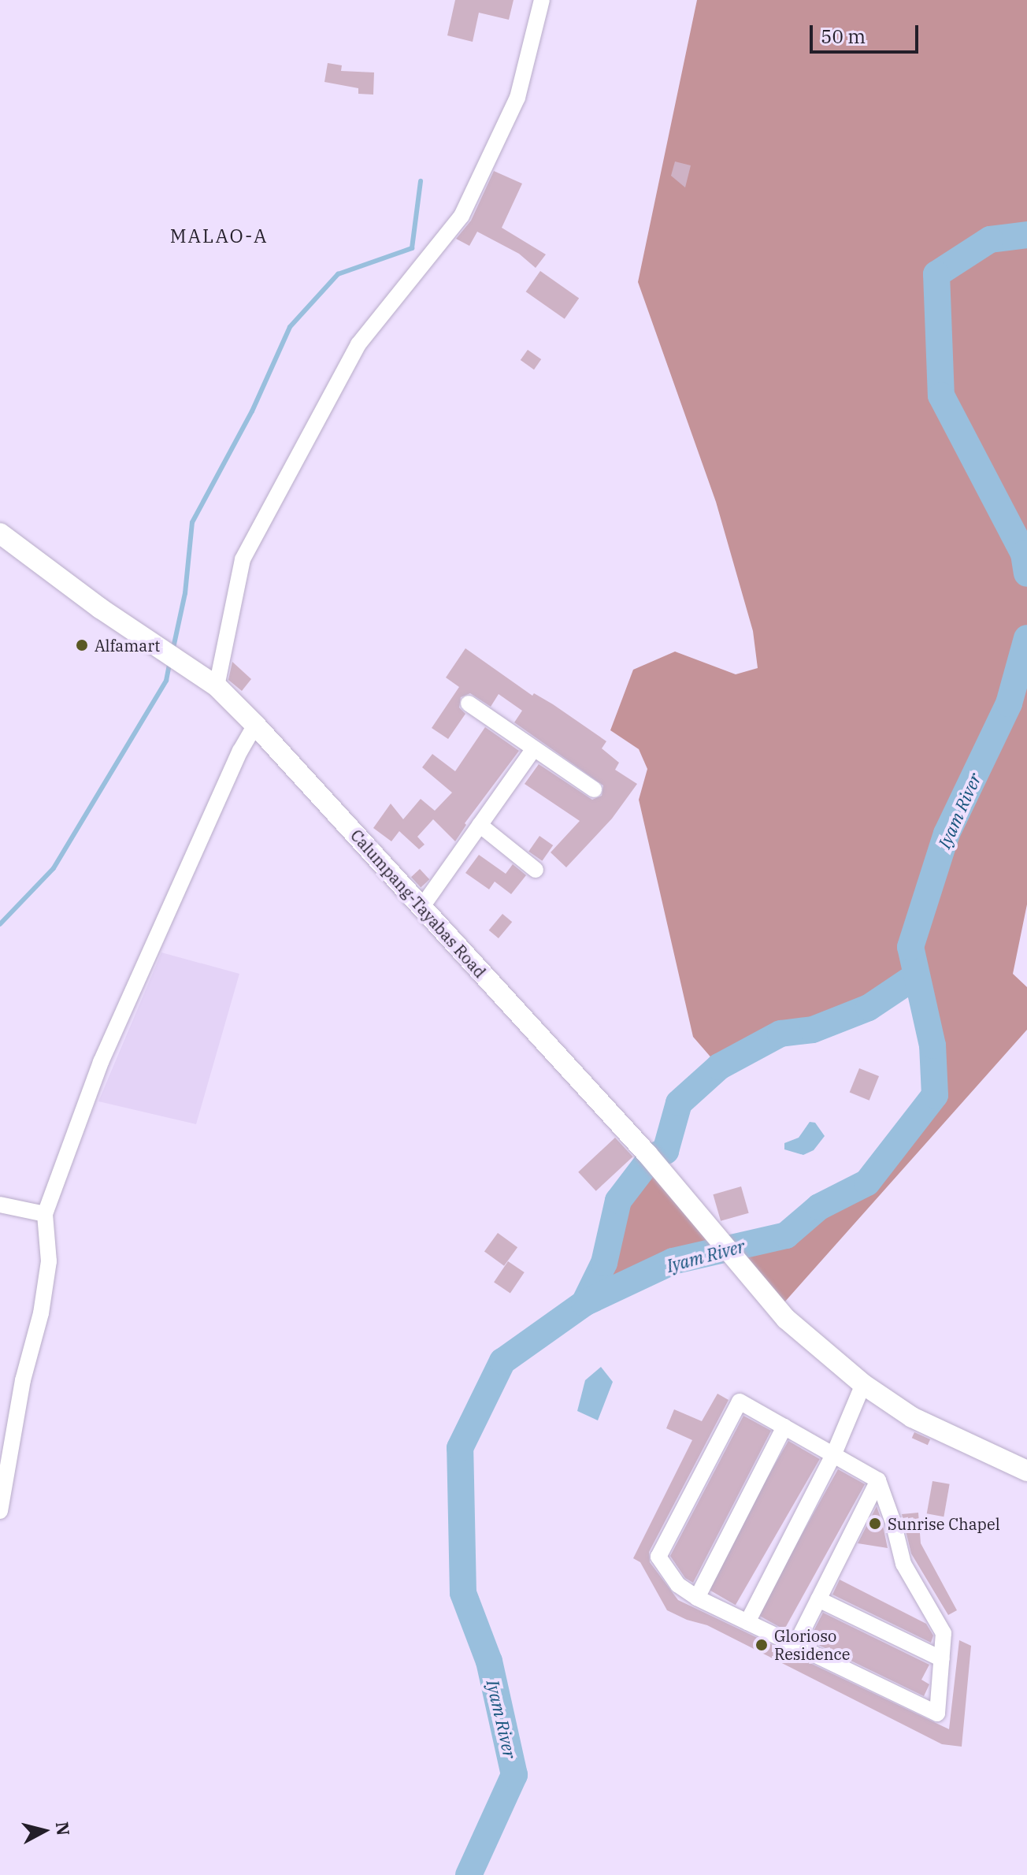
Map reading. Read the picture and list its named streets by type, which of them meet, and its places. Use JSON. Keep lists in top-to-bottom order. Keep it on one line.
{"streets":{"main road":["Calumpang-Tayabas Road"]},"districts":["MALAO-A"],"water":["Iyam River"],"places":["Alfamart","Sunrise Chapel","Glorioso Residence"],"scale_bar":"50 m","north":"right"}
